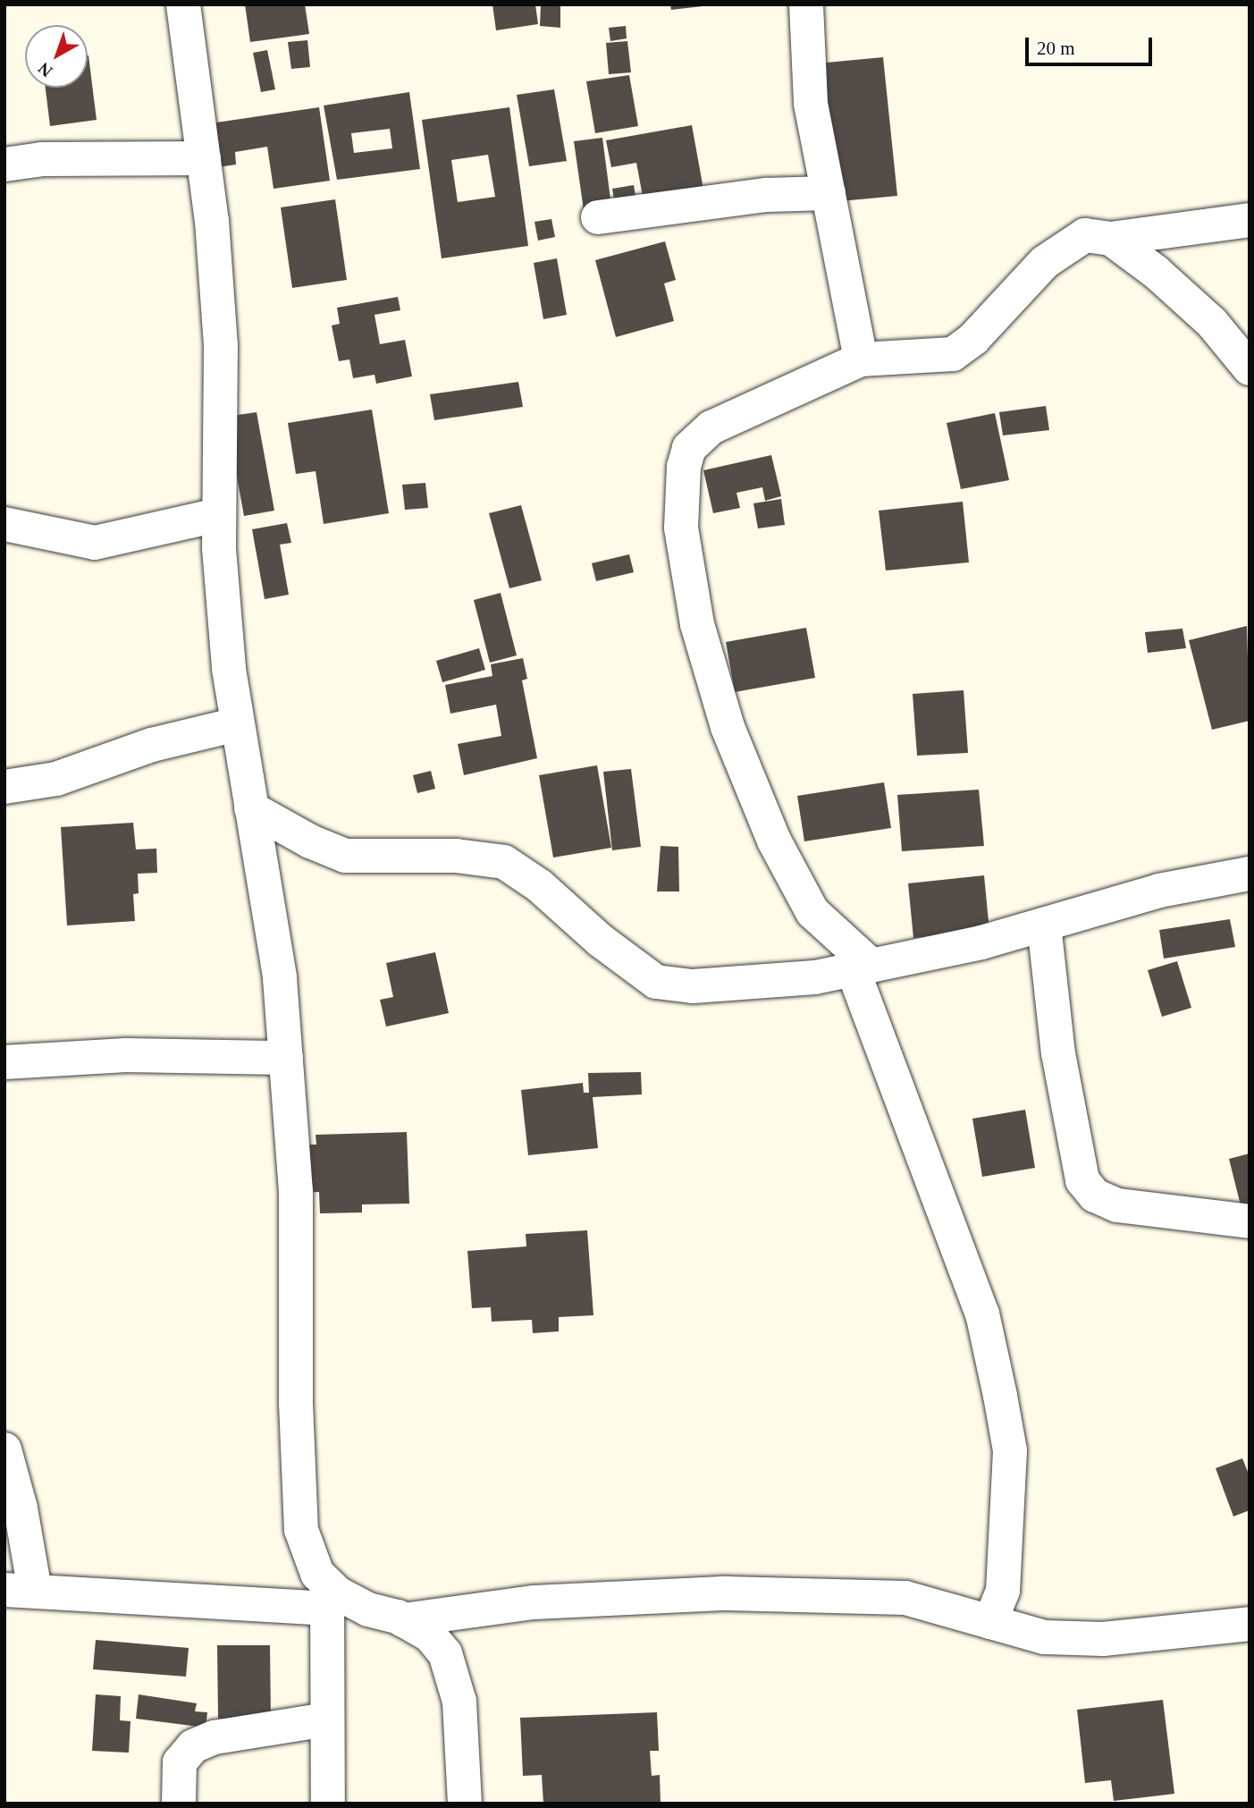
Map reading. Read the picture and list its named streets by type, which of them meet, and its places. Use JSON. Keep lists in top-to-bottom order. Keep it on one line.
{"scale_bar":"20 m","north":"bottom left"}
